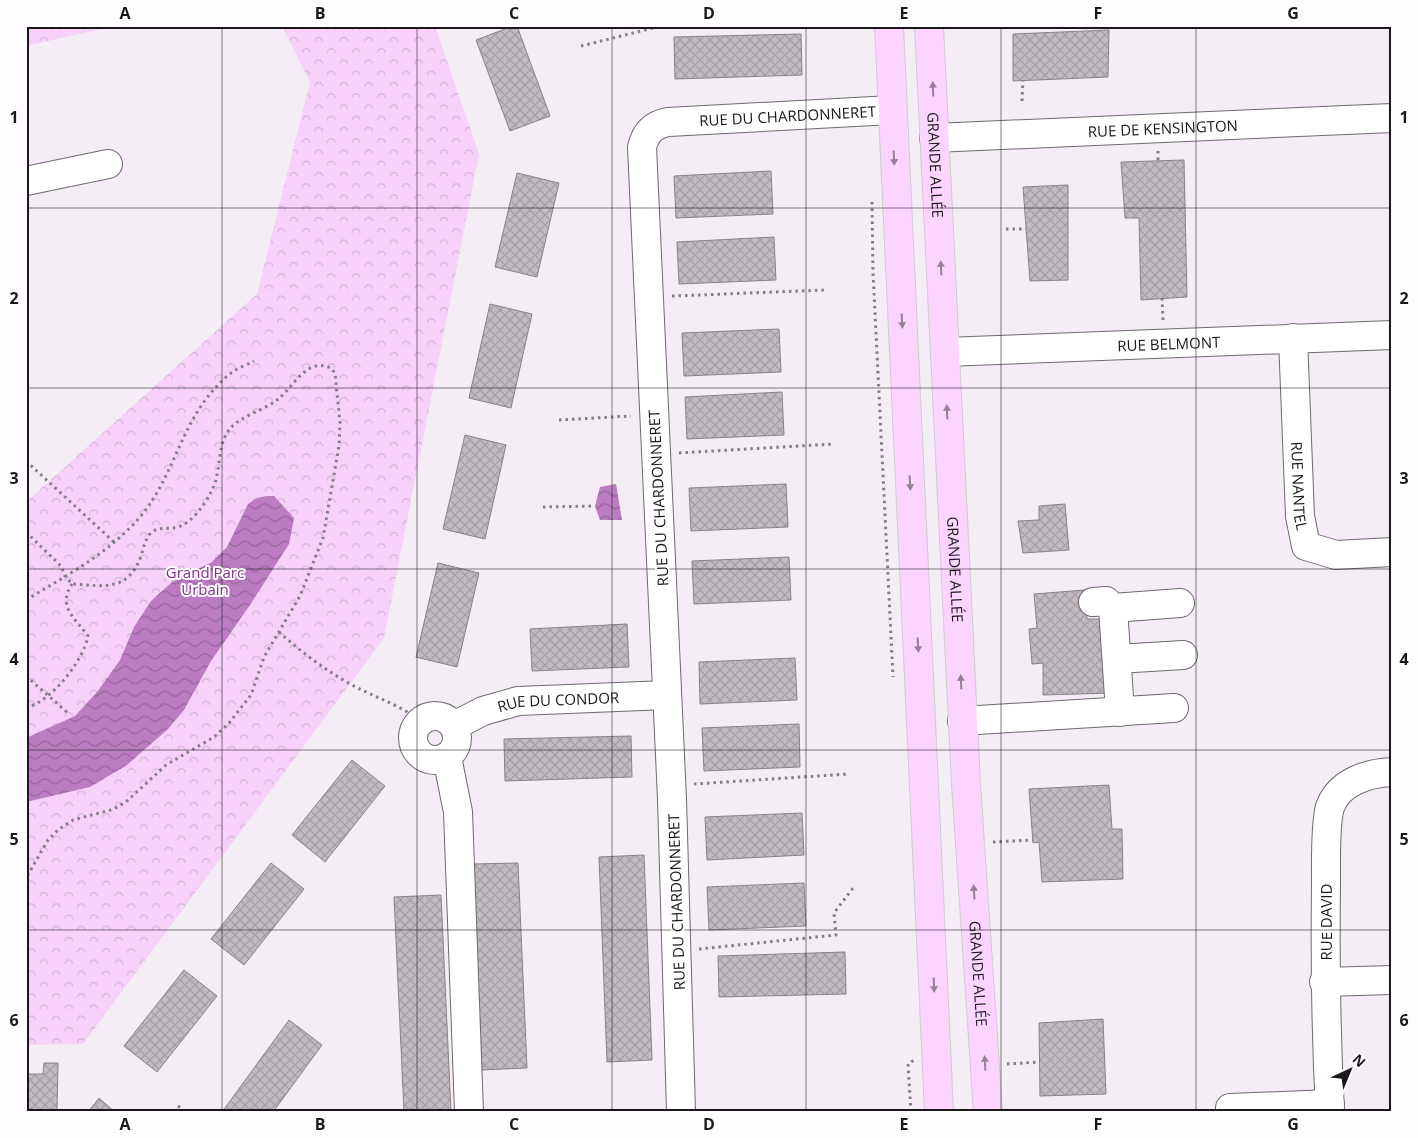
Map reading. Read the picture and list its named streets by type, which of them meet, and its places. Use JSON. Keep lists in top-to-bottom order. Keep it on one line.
{"streets":{"main road":["GRANDE ALLÉE"],"street":["RUE DU CHARDONNERET","RUE DE KENSINGTON","RUE BELMONT","RUE NANTEL","RUE DU CONDOR","RUE DAVID"]},"crossings":[["RUE DU CHARDONNERET","RUE DU CONDOR"],["RUE DE KENSINGTON","GRANDE ALLÉE"],["GRANDE ALLÉE","RUE BELMONT"],["RUE BELMONT","RUE NANTEL"]],"parks":["Grand Parc Urbain"],"north":"top right","grid":{"columns":["A","B","C","D","E","F","G"],"rows":["1","2","3","4","5","6"]}}
